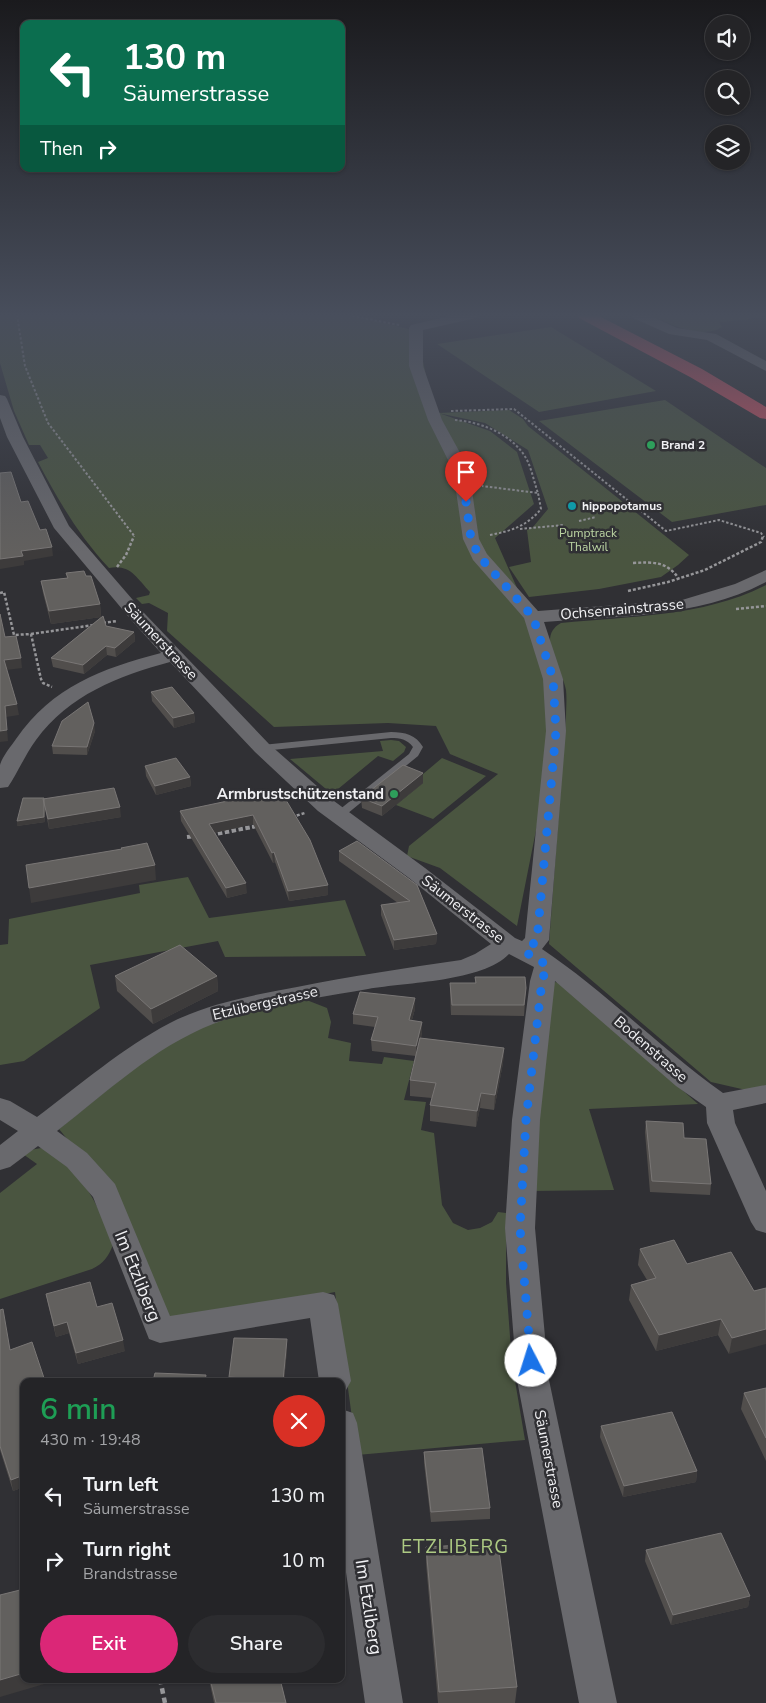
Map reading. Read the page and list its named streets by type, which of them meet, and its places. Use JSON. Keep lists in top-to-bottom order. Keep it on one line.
{"streets":{"street":["Ochsenrainstrasse","Säumerstrasse","Etzlibergstrasse","Bodenstrasse","Im Etzliberg"]},"crossings":[["Säumerstrasse","Etzlibergstrasse"],["Säumerstrasse","Bodenstrasse"],["Etzlibergstrasse","Bodenstrasse"],["Etzlibergstrasse","Im Etzliberg"]],"districts":["ETZLIBERG"],"parks":["Pumptrack Thalwil"],"places":["Brand 2","hippopotamus","Armbrustschützenstand"],"page":{"turn":["130 m","Säumerstrasse"],"then":"Then","heading":["6 min","430 m · 19:48"],"list":[{"name":"Turn left","note":"Säumerstrasse","value":"130 m"},{"name":"Turn right","note":"Brandstrasse","value":"10 m"}],"buttons":["Exit","Share"]}}
